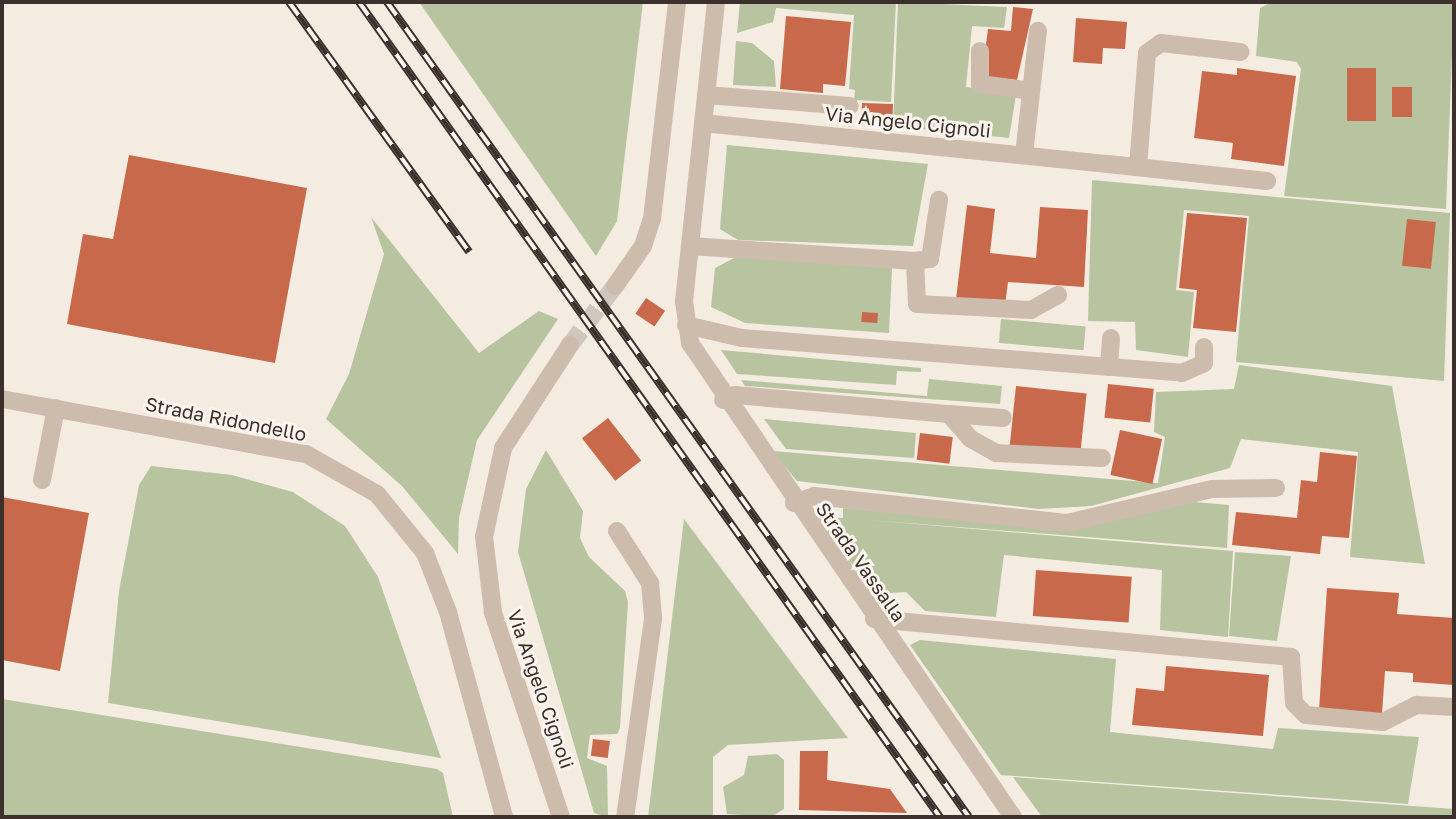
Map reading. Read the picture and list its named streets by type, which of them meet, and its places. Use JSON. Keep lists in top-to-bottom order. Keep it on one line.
{"streets":{"street":["Via Angelo Cignoli","Strada Ridondello","Strada Vassalla"]}}
